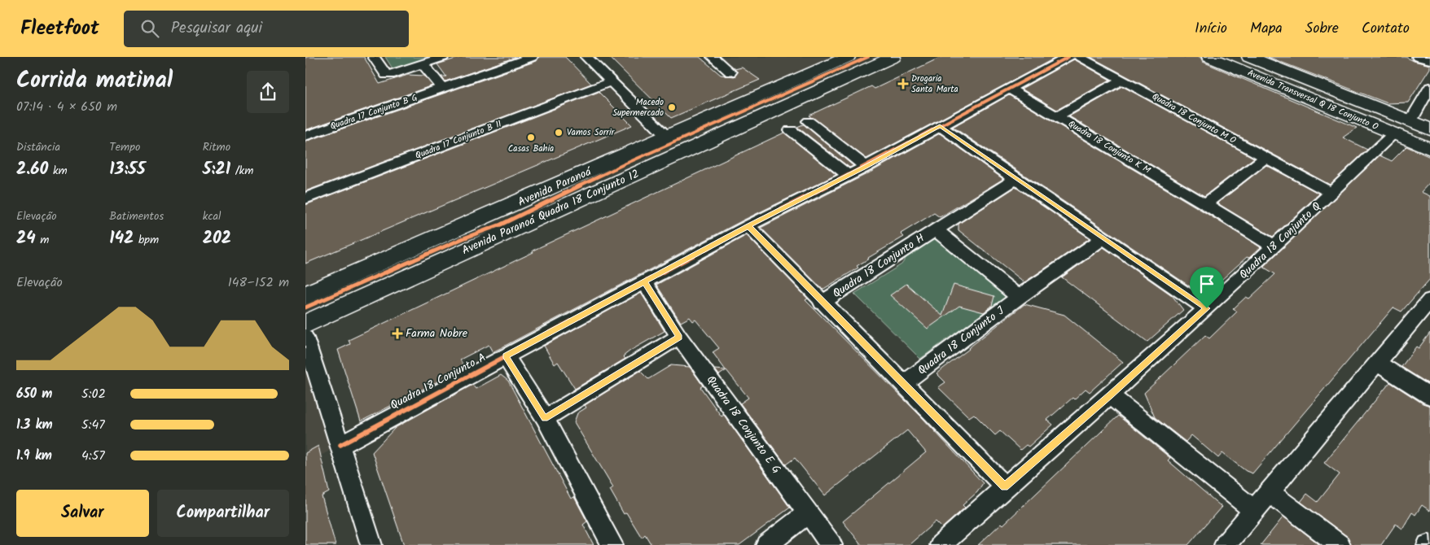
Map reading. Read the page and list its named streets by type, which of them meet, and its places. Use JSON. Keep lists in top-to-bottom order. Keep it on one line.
{"streets":{"street":["Avenida Transversal Q 18 Conjunto O","Quadra 17 Conjunto B G","Quadra 18 Conjunto M O","Quadra 17 Conjunto B 11","Quadra 18 Conjunto K M","Avenida Paranoá","Avenida Paranoá Quadra 18 Conjunto 12","Quadra 18 Conjunto Q","Quadra 18 Conjunto H","Quadra 18 Conjunto J","Quadra 18 Conjunto A","Quadra 18 Conjunto E G"]},"crossings":[["Avenida Transversal Q 18 Conjunto O","Quadra 18 Conjunto Q"],["Quadra 18 Conjunto M O","Quadra 18 Conjunto K M"],["Quadra 18 Conjunto M O","Quadra 18 Conjunto Q"],["Quadra 18 Conjunto K M","Quadra 18 Conjunto Q"],["Quadra 18 Conjunto A","Quadra 18 Conjunto E G"]],"places":{"health":["Drogaria Santa Marta","Farma Nobre"],"other":["Macedo Supermercado","Vamos Sorrir","Casas Bahia"]},"page":{"header":"Fleetfoot","search":"Pesquisar aqui","nav":["Início","Mapa","Sobre","Contato"],"heading":["Corrida matinal","07:14 · 4 × 650 m"],"stats":[["Distância","2.60 km"],["Tempo","13:55"],["Ritmo","5:21 /km"],["Elevação","24 m"],["Batimentos","142 bpm"],["kcal","202"]],"chart":["Elevação","148–152 m"],"list":[{"name":"650 m","note":"5:02"},{"name":"1.3 km","note":"5:47"},{"name":"1.9 km","note":"4:57"}],"buttons":["Salvar","Compartilhar"]}}
